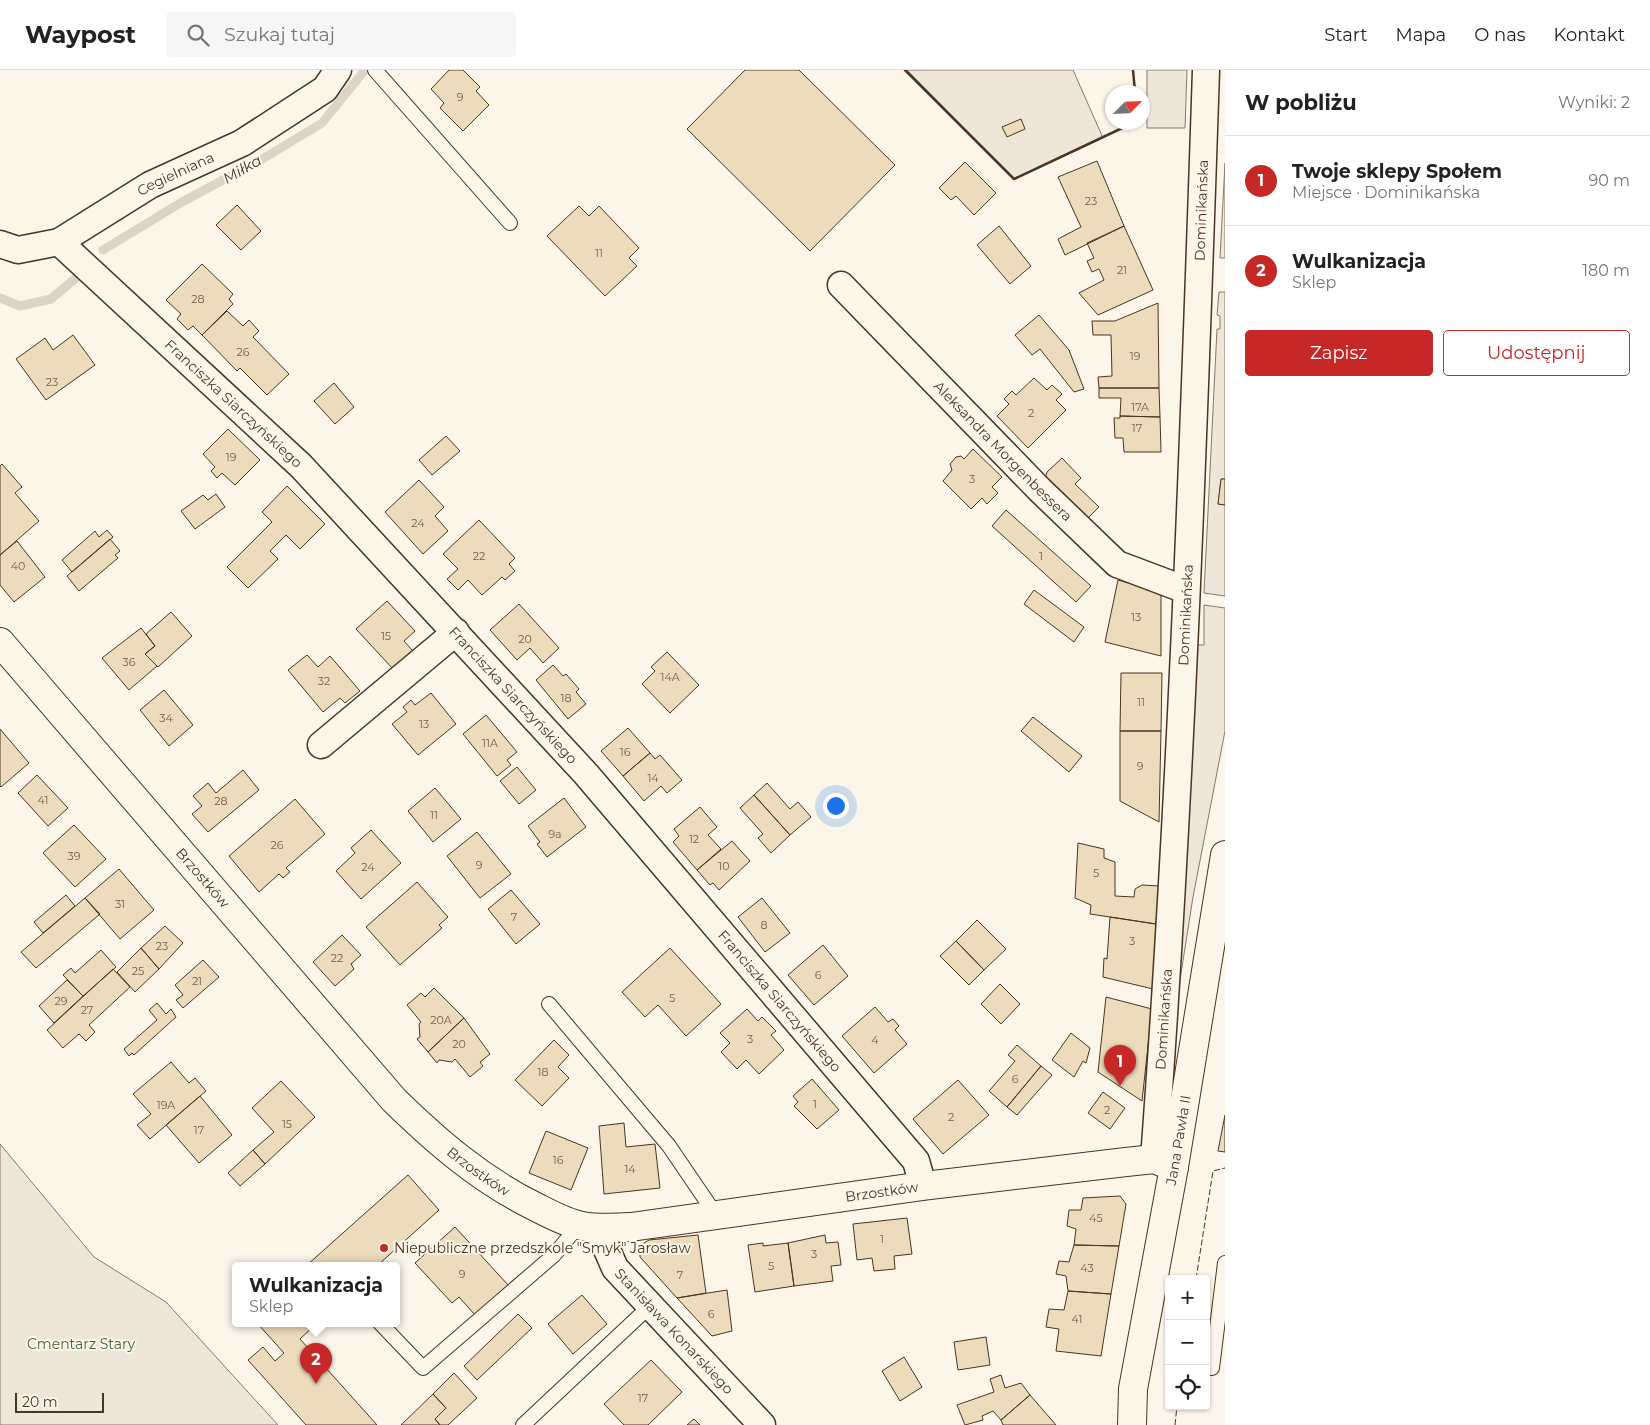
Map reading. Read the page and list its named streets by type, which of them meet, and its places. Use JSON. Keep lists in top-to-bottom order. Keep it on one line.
{"streets":{"street":["Cegielniana","Dominikańska","Franciszka Siarczyńskiego","Aleksandra Morgenbessera","Brzostków","Jana Pawła II","Stanisława Konarskiego"]},"crossings":[["Cegielniana","Franciszka Siarczyńskiego"],["Dominikańska","Aleksandra Morgenbessera"],["Dominikańska","Brzostków"],["Dominikańska","Jana Pawła II"],["Franciszka Siarczyńskiego","Brzostków"],["Brzostków","Jana Pawła II"],["Brzostków","Stanisława Konarskiego"]],"water":["Miłka"],"parks":["Cmentarz Stary"],"places":["Niepubliczne przedszkole \"Smyk\" Jarosław"],"house_numbers":["9","23","11","21","28","26","19","23","17A","2","17","19","3","24","22","1","40","13","15","20","36","14A","32","18","11","34","13","11A","16","9","14","41","28","11","9a","12","26","39","9","10","24","5","31","7","8","3","23","22","25","6","21","5","29","27","20A","3","4","20","18","6","1","19A","2","2","15","17","16","14","45","1","3","5","43","9","7","6","41","17"],"scale_bar":"20 m","north":"top right","page":{"header":"Waypost","search":"Szukaj tutaj","nav":["Start","Mapa","O nas","Kontakt"],"heading":["W pobliżu","Wyniki: 2"],"list":[{"mark":"1","name":"Twoje sklepy Społem","note":"Miejsce · Dominikańska","value":"90 m"},{"mark":"2","name":"Wulkanizacja","note":"Sklep","value":"180 m"}],"buttons":["Zapisz","Udostępnij"],"pins":["1","2"],"popup":["Wulkanizacja","Sklep"],"map_buttons":["+","−"],"scale":"20 m"}}
